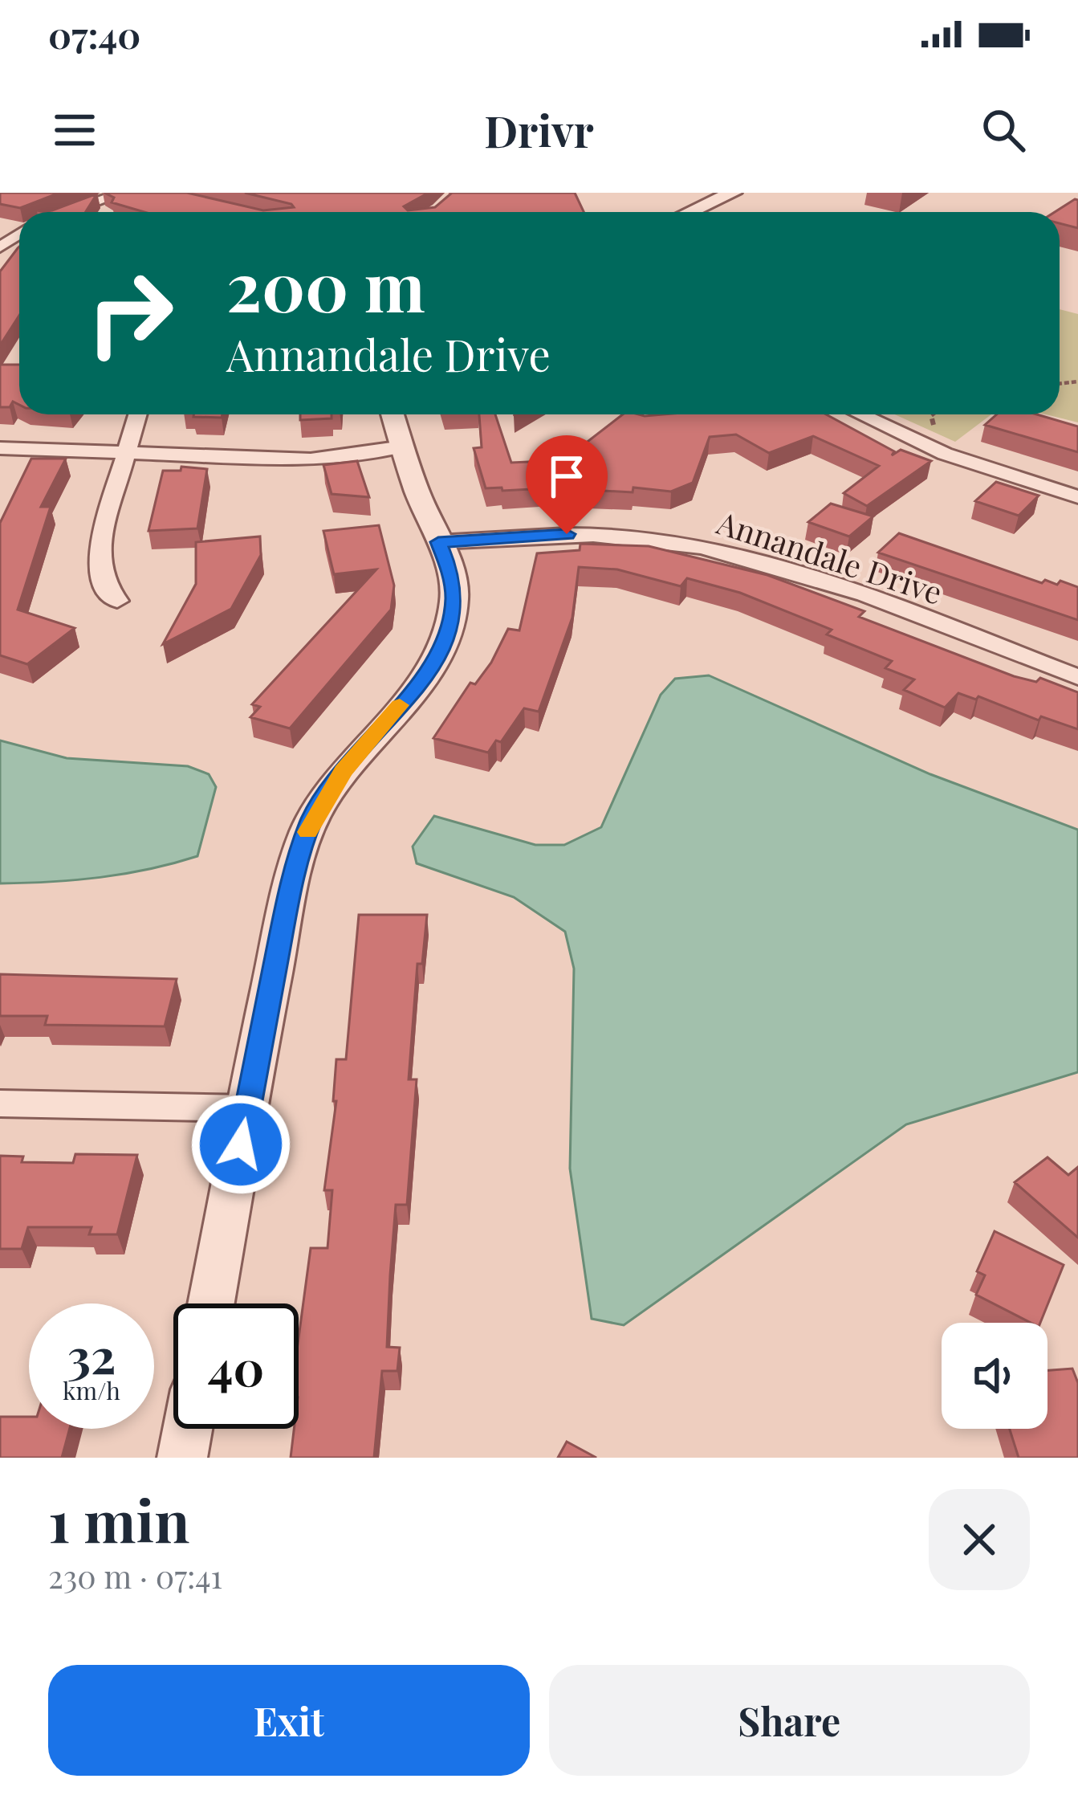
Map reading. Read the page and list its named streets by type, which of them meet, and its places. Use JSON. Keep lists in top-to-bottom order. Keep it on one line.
{"streets":{"street":["Annandale Drive"]},"page":{"status":"07:40","header":"Drivr","turn":["200 m","Annandale Drive"],"speed":"32 km/h","limit":"40","heading":["1 min","230 m · 07:41"],"buttons":["Exit","Share"]}}
